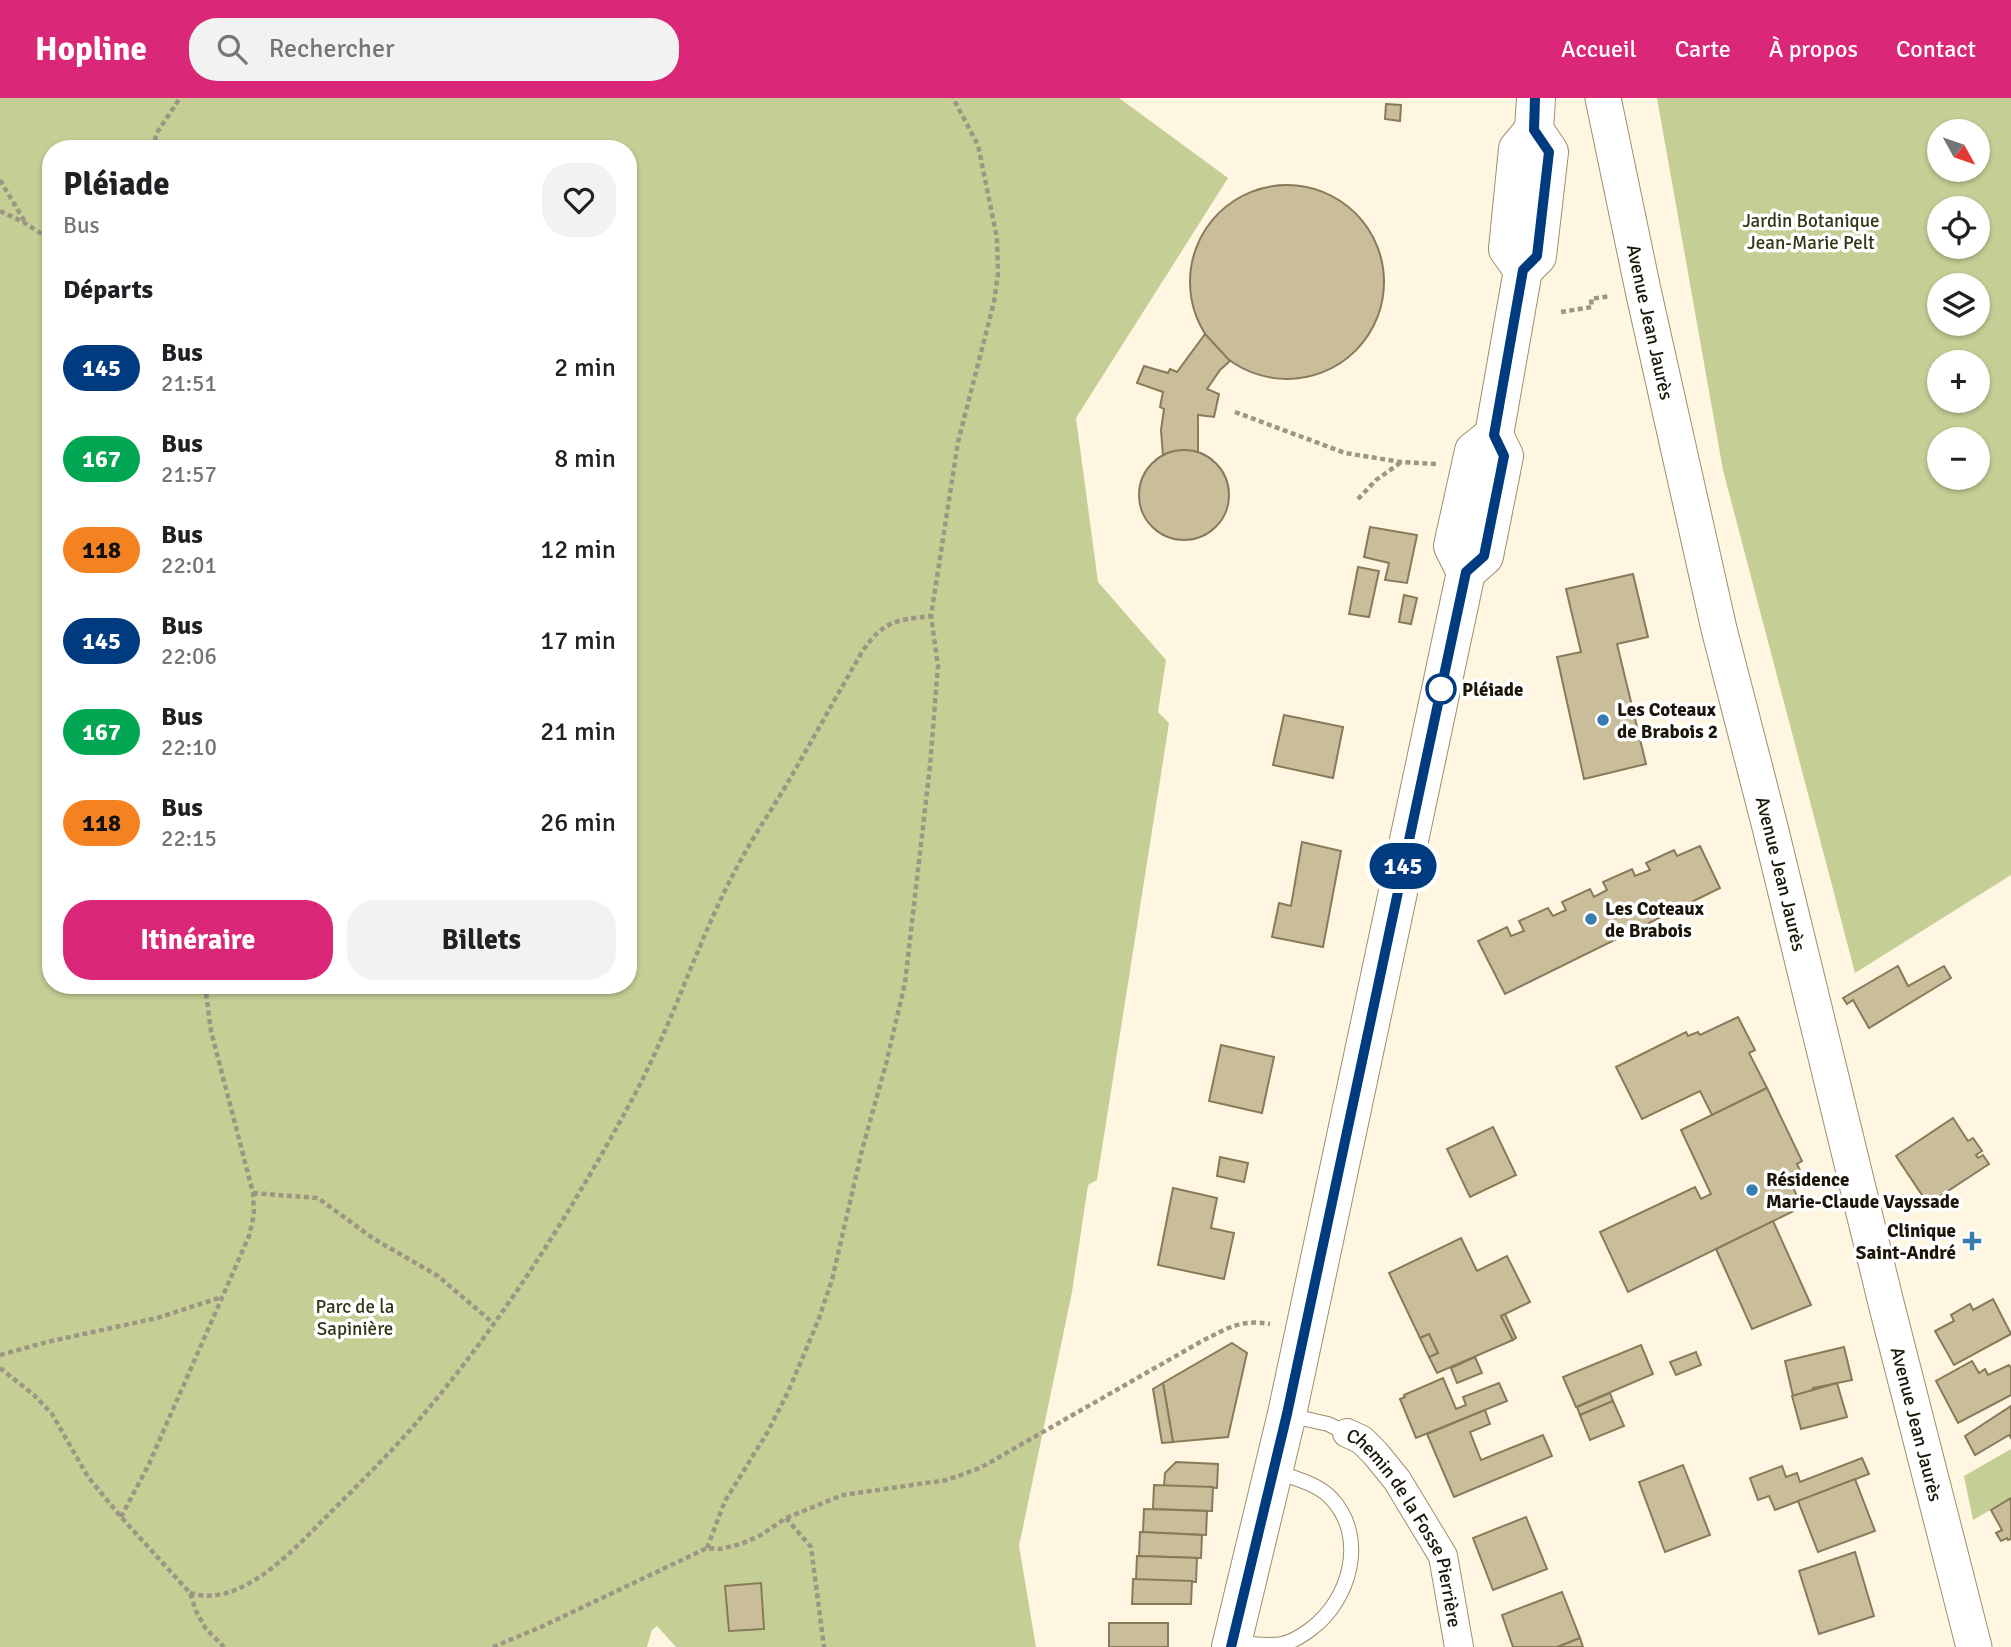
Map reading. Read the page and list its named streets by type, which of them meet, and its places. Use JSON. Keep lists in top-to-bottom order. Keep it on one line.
{"streets":{"street":["Avenue Jean Jaurès","Chemin de la Fosse Pierrière"]},"parks":["Jardin Botanique Jean-Marie Pelt","Parc de la Sapinière"],"places":{"other":["Pléiade","Les Coteaux de Brabois 2","Les Coteaux de Brabois","Résidence Marie-Claude Vayssade"],"health":["Clinique Saint-André"]},"lines":["bus line 145"],"north":"bottom right","page":{"header":"Hopline","search":"Rechercher","nav":["Accueil","Carte","À propos","Contact"],"on_map":"145","map_buttons":["+","−"],"heading":[["Pléiade","Bus"],"Départs"],"list":[{"mark":"145","name":"Bus","note":"21:51","value":"2 min"},{"mark":"167","name":"Bus","note":"21:57","value":"8 min"},{"mark":"118","name":"Bus","note":"22:01","value":"12 min"},{"mark":"145","name":"Bus","note":"22:06","value":"17 min"},{"mark":"167","name":"Bus","note":"22:10","value":"21 min"},{"mark":"118","name":"Bus","note":"22:15","value":"26 min"}],"buttons":["Itinéraire","Billets"]}}
